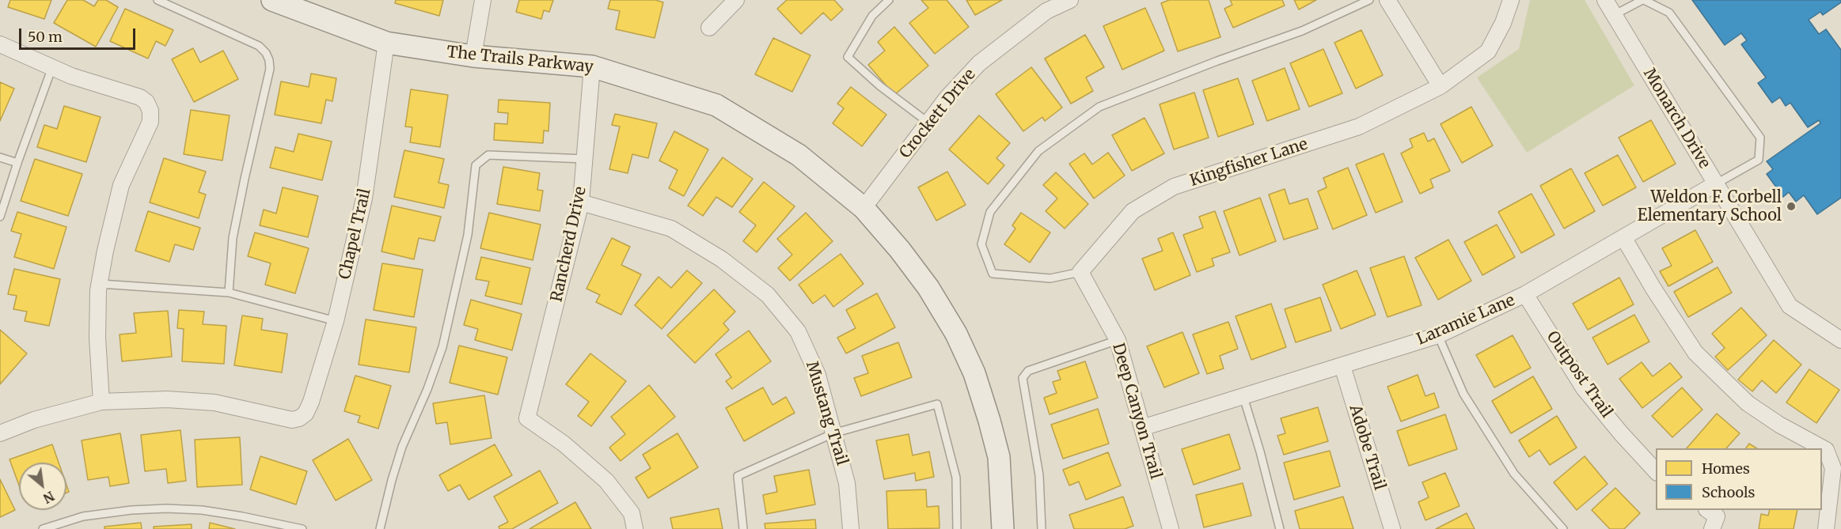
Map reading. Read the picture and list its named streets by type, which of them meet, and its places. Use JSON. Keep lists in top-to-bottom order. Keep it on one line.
{"streets":{"street":["The Trails Parkway","Crockett Drive","Monarch Drive","Kingfisher Lane","Chapel Trail","Rancherd Drive","Laramie Lane","Outpost Trail","Deep Canyon Trail","Mustang Trail","Adobe Trail"]},"crossings":[["The Trails Parkway","Crockett Drive"],["The Trails Parkway","Chapel Trail"],["The Trails Parkway","Rancherd Drive"],["Monarch Drive","Laramie Lane"],["Kingfisher Lane","Deep Canyon Trail"],["Rancherd Drive","Mustang Trail"],["Laramie Lane","Outpost Trail"],["Laramie Lane","Deep Canyon Trail"],["Laramie Lane","Adobe Trail"]],"places":["Weldon F. Corbell Elementary School"],"legend":["Homes","Schools"],"scale_bar":"50 m","north":"bottom right"}
